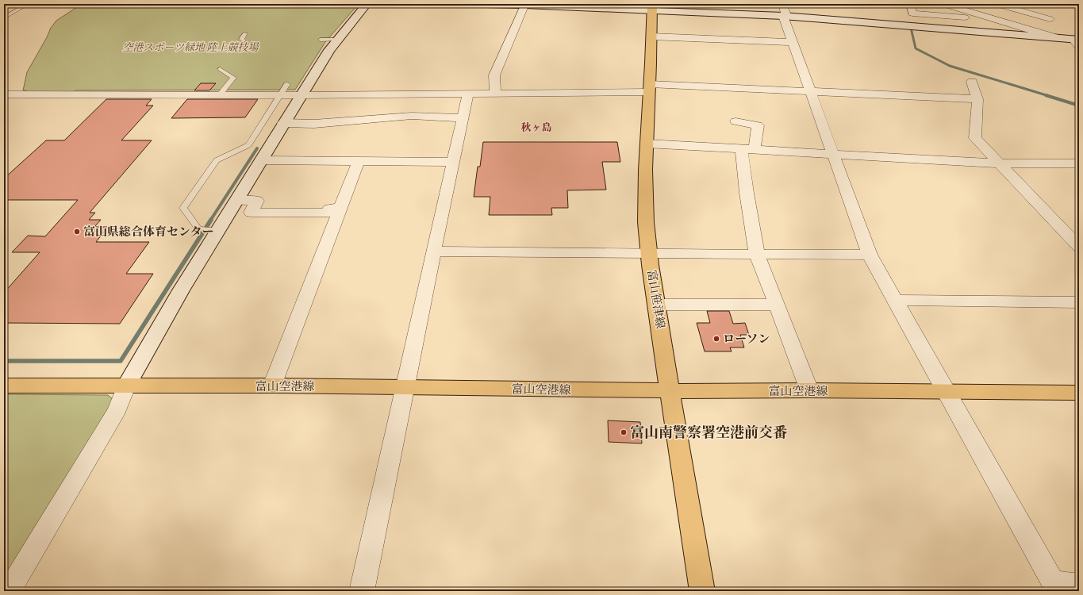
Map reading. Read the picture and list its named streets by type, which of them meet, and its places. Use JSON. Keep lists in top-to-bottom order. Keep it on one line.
{"streets":{"main road":["富山笹津線","富山空港線"]},"crossings":[["富山笹津線","富山空港線"]],"districts":["秋ヶ島"],"parks":["空港スポーツ緑地 陸上競技場"],"places":["富山県総合体育センター","ローソン","富山南警察署空港前交番"]}
